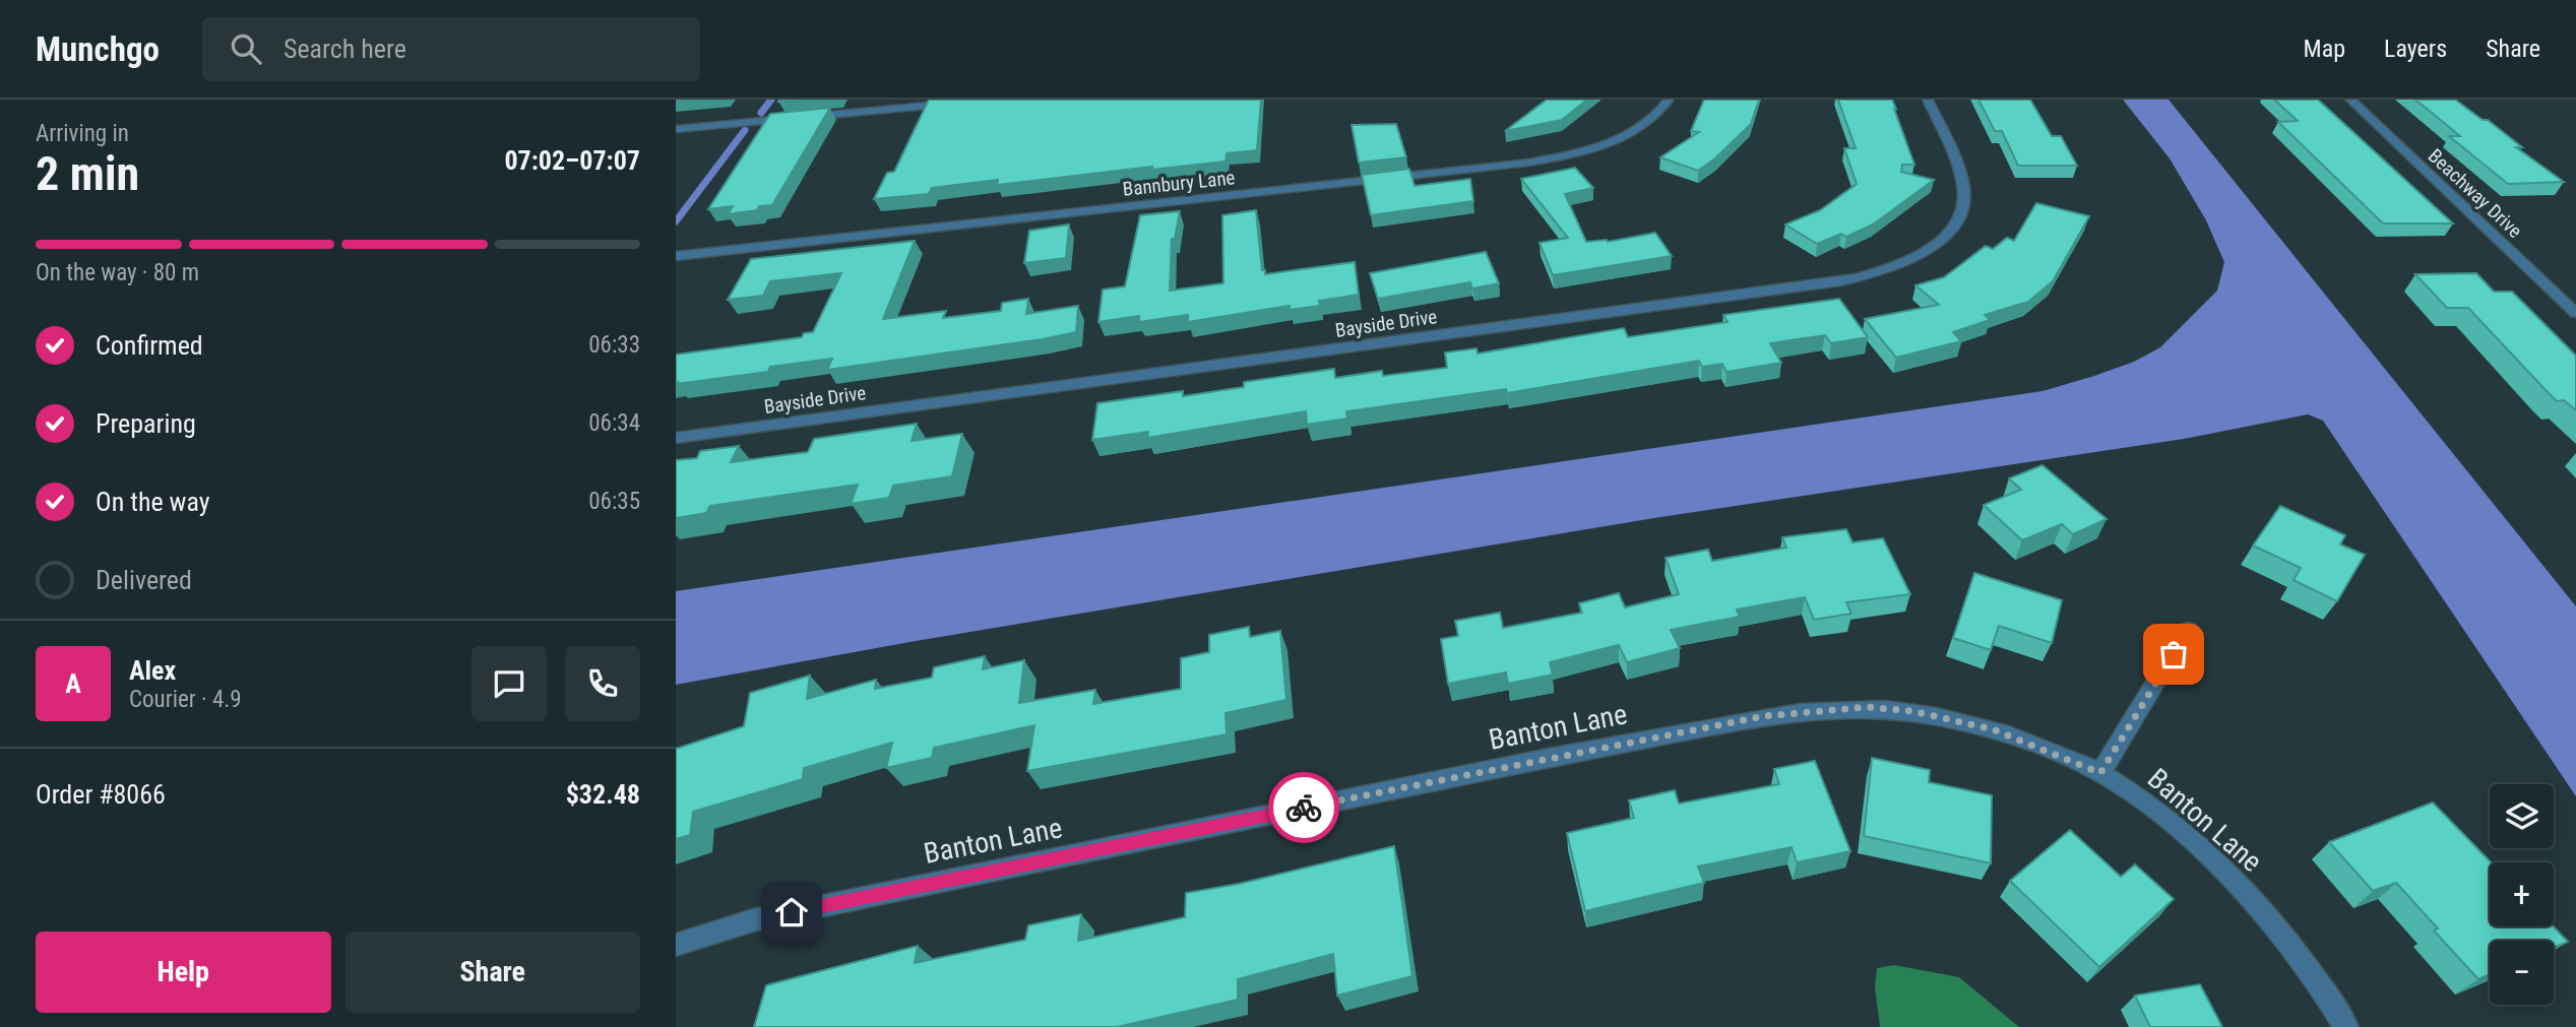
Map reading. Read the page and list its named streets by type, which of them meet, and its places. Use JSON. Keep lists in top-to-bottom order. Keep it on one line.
{"streets":{"street":["Bannbury Lane","Beachway Drive","Bayside Drive","Banton Lane"]},"page":{"header":"Munchgo","search":"Search here","nav":["Map","Layers","Share"],"heading":["2 min","Arriving in","07:02–07:07"],"panel":["Alex","Courier · 4.9","Order #8066","$32.48"],"bar":"On the way · 80 m","list":[["Confirmed","06:33"],["Preparing","06:34"],["On the way","06:35"],"Delivered"],"round":"A","map_buttons":["+","−"],"buttons":["Help","Share"]}}
